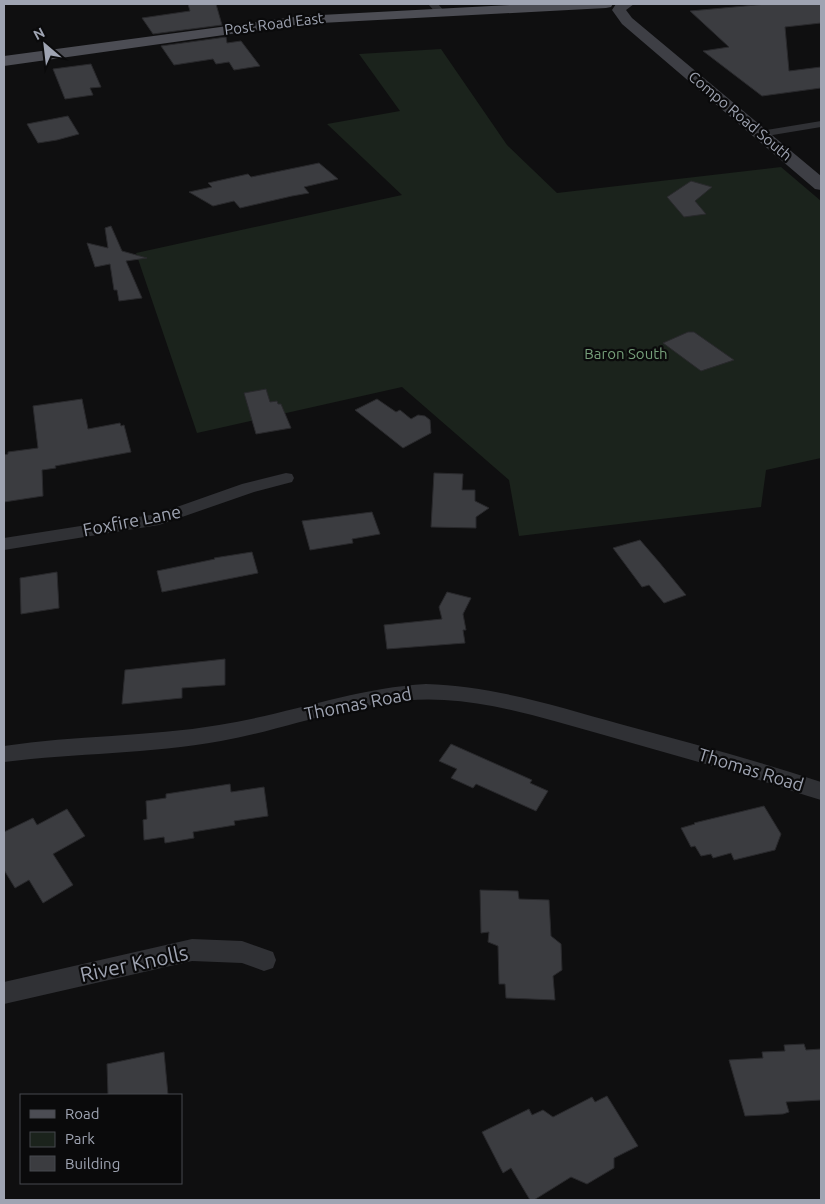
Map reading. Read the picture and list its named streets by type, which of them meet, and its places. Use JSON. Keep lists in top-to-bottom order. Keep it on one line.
{"streets":{"main road":["Post Road East","Compo Road South"],"street":["Foxfire Lane","Thomas Road","River Knolls"]},"parks":["Baron South"],"legend":["Road","Park","Building"],"north":"top left"}
